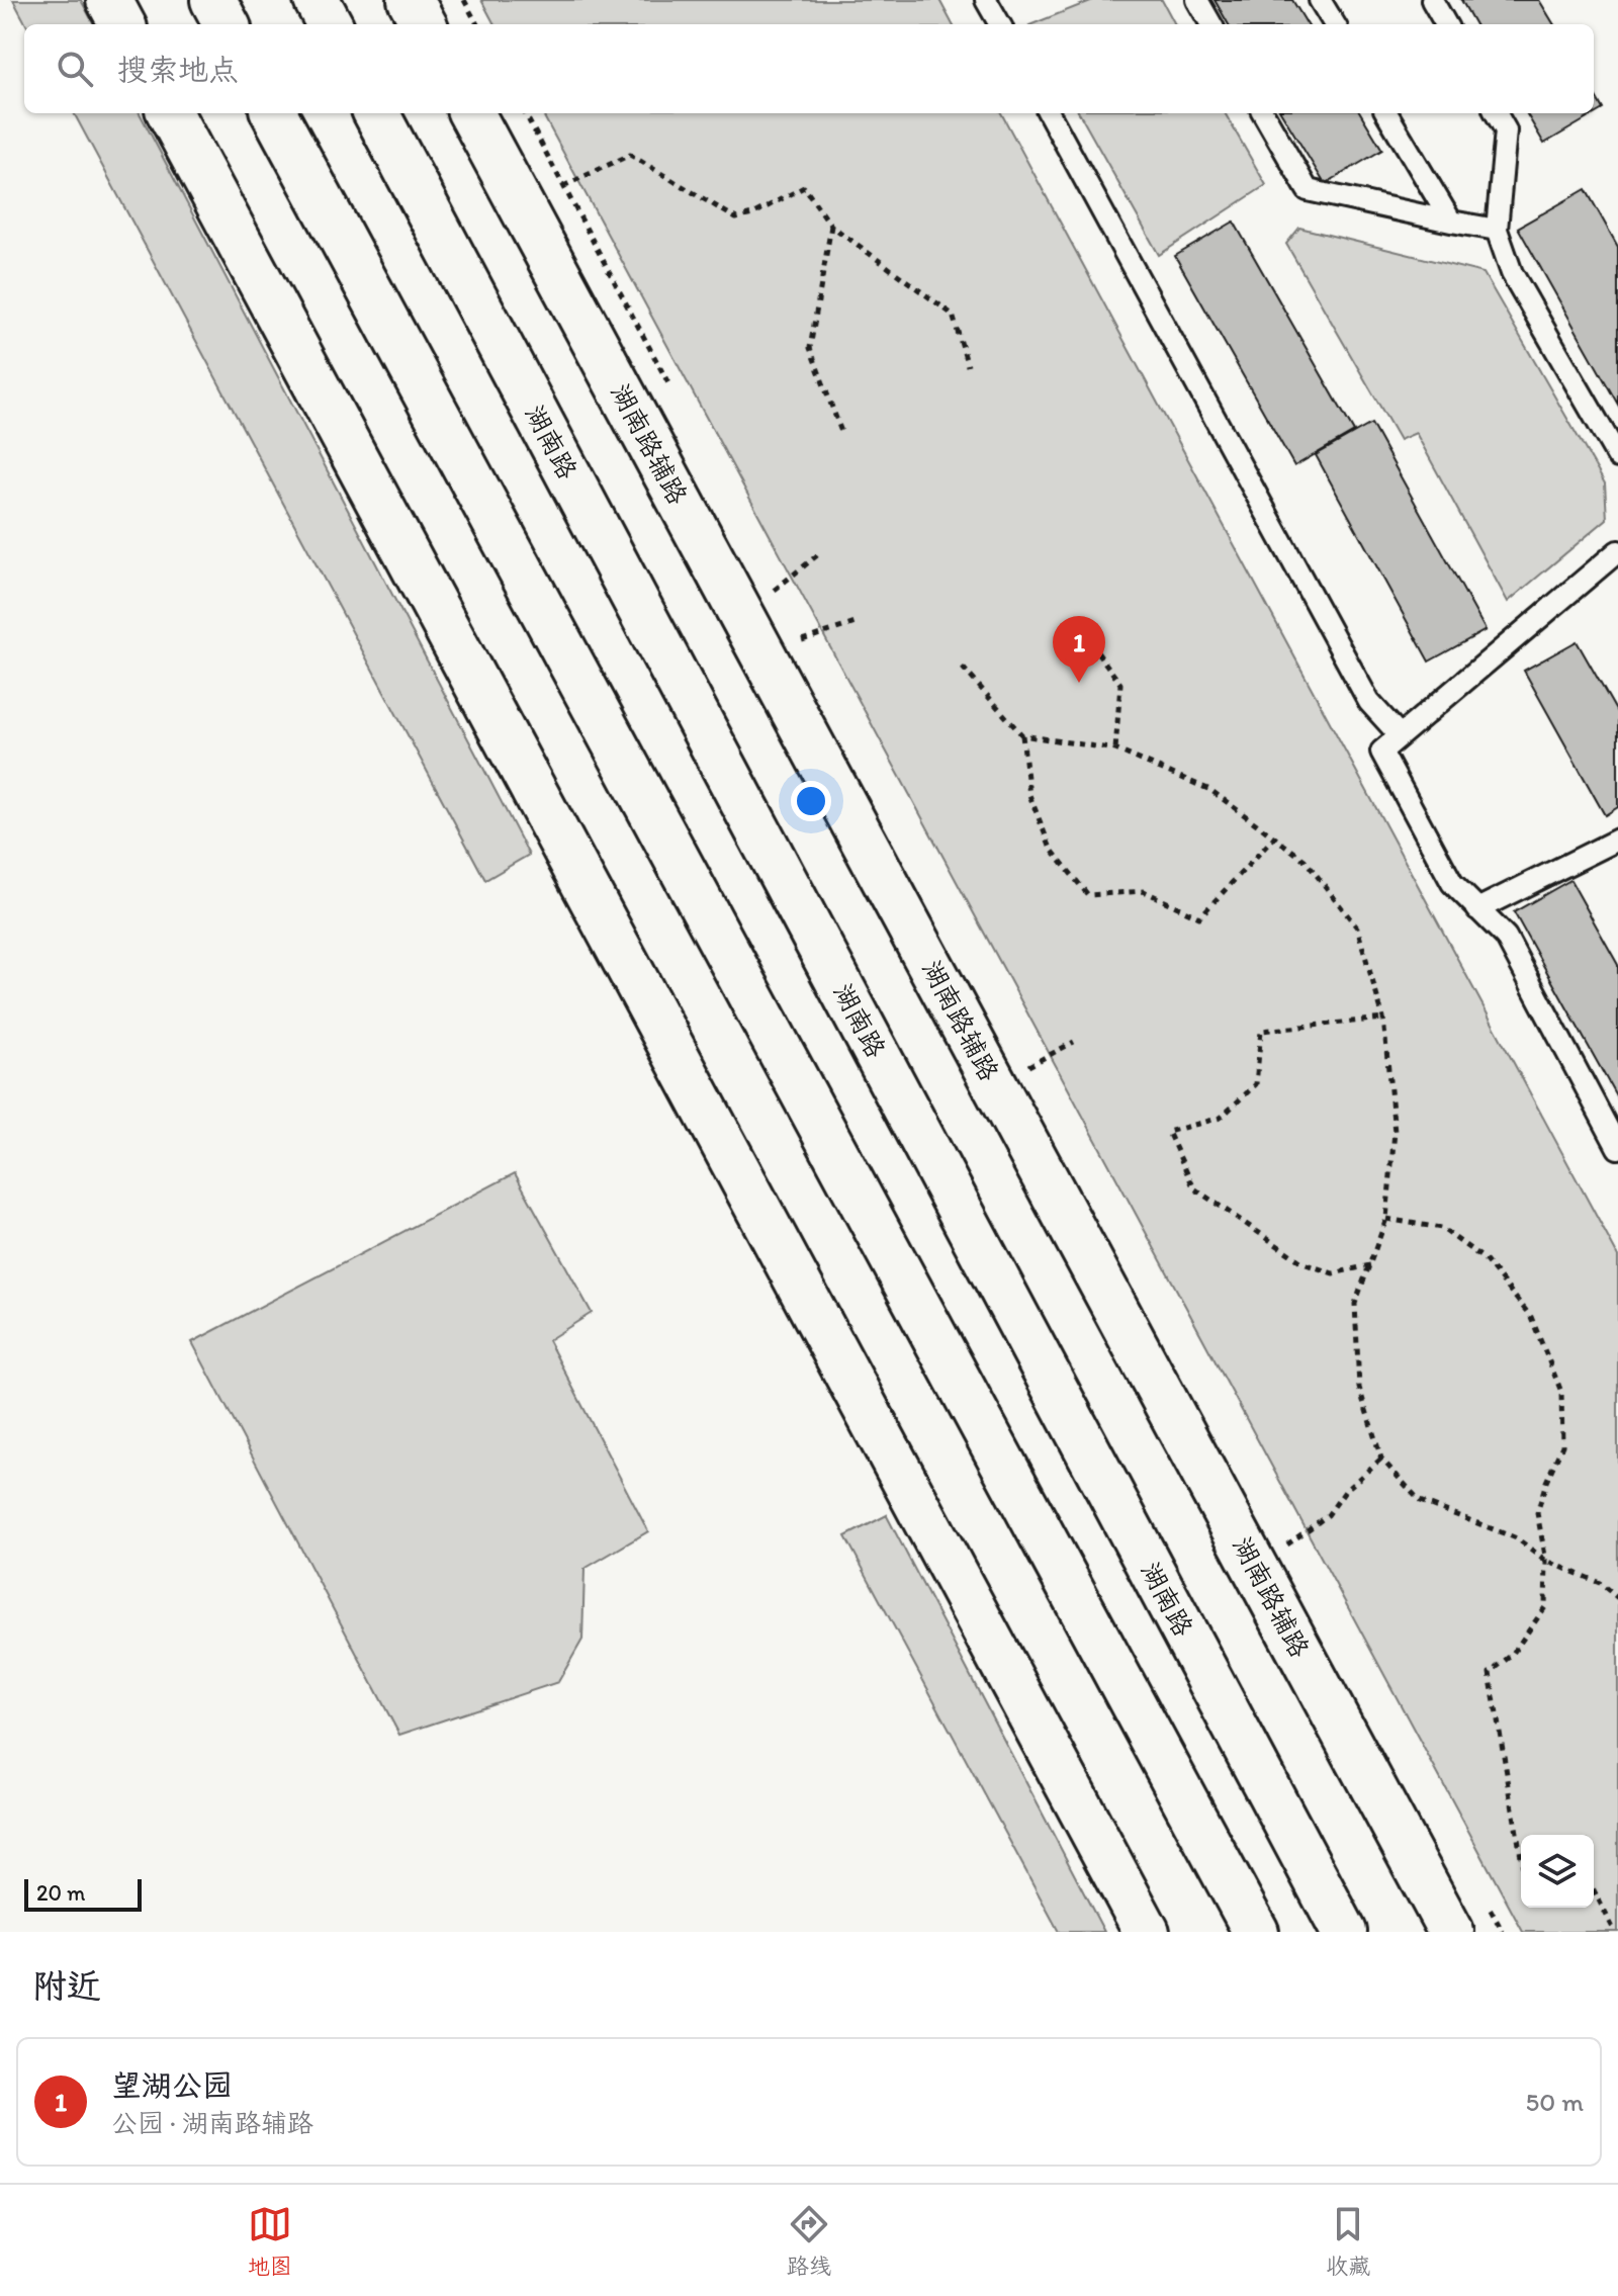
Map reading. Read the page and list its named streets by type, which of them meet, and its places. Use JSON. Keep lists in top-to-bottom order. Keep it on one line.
{"streets":{"main road":["湖南路","湖南路辅路"]},"scale_bar":"20 m","page":{"search":"搜索地点","pins":"1","scale":"20 m","heading":"附近","list":[{"mark":"1","name":"望湖公园","note":"公园 · 湖南路辅路","value":"50 m"}],"nav":["地图","路线","收藏"]}}
